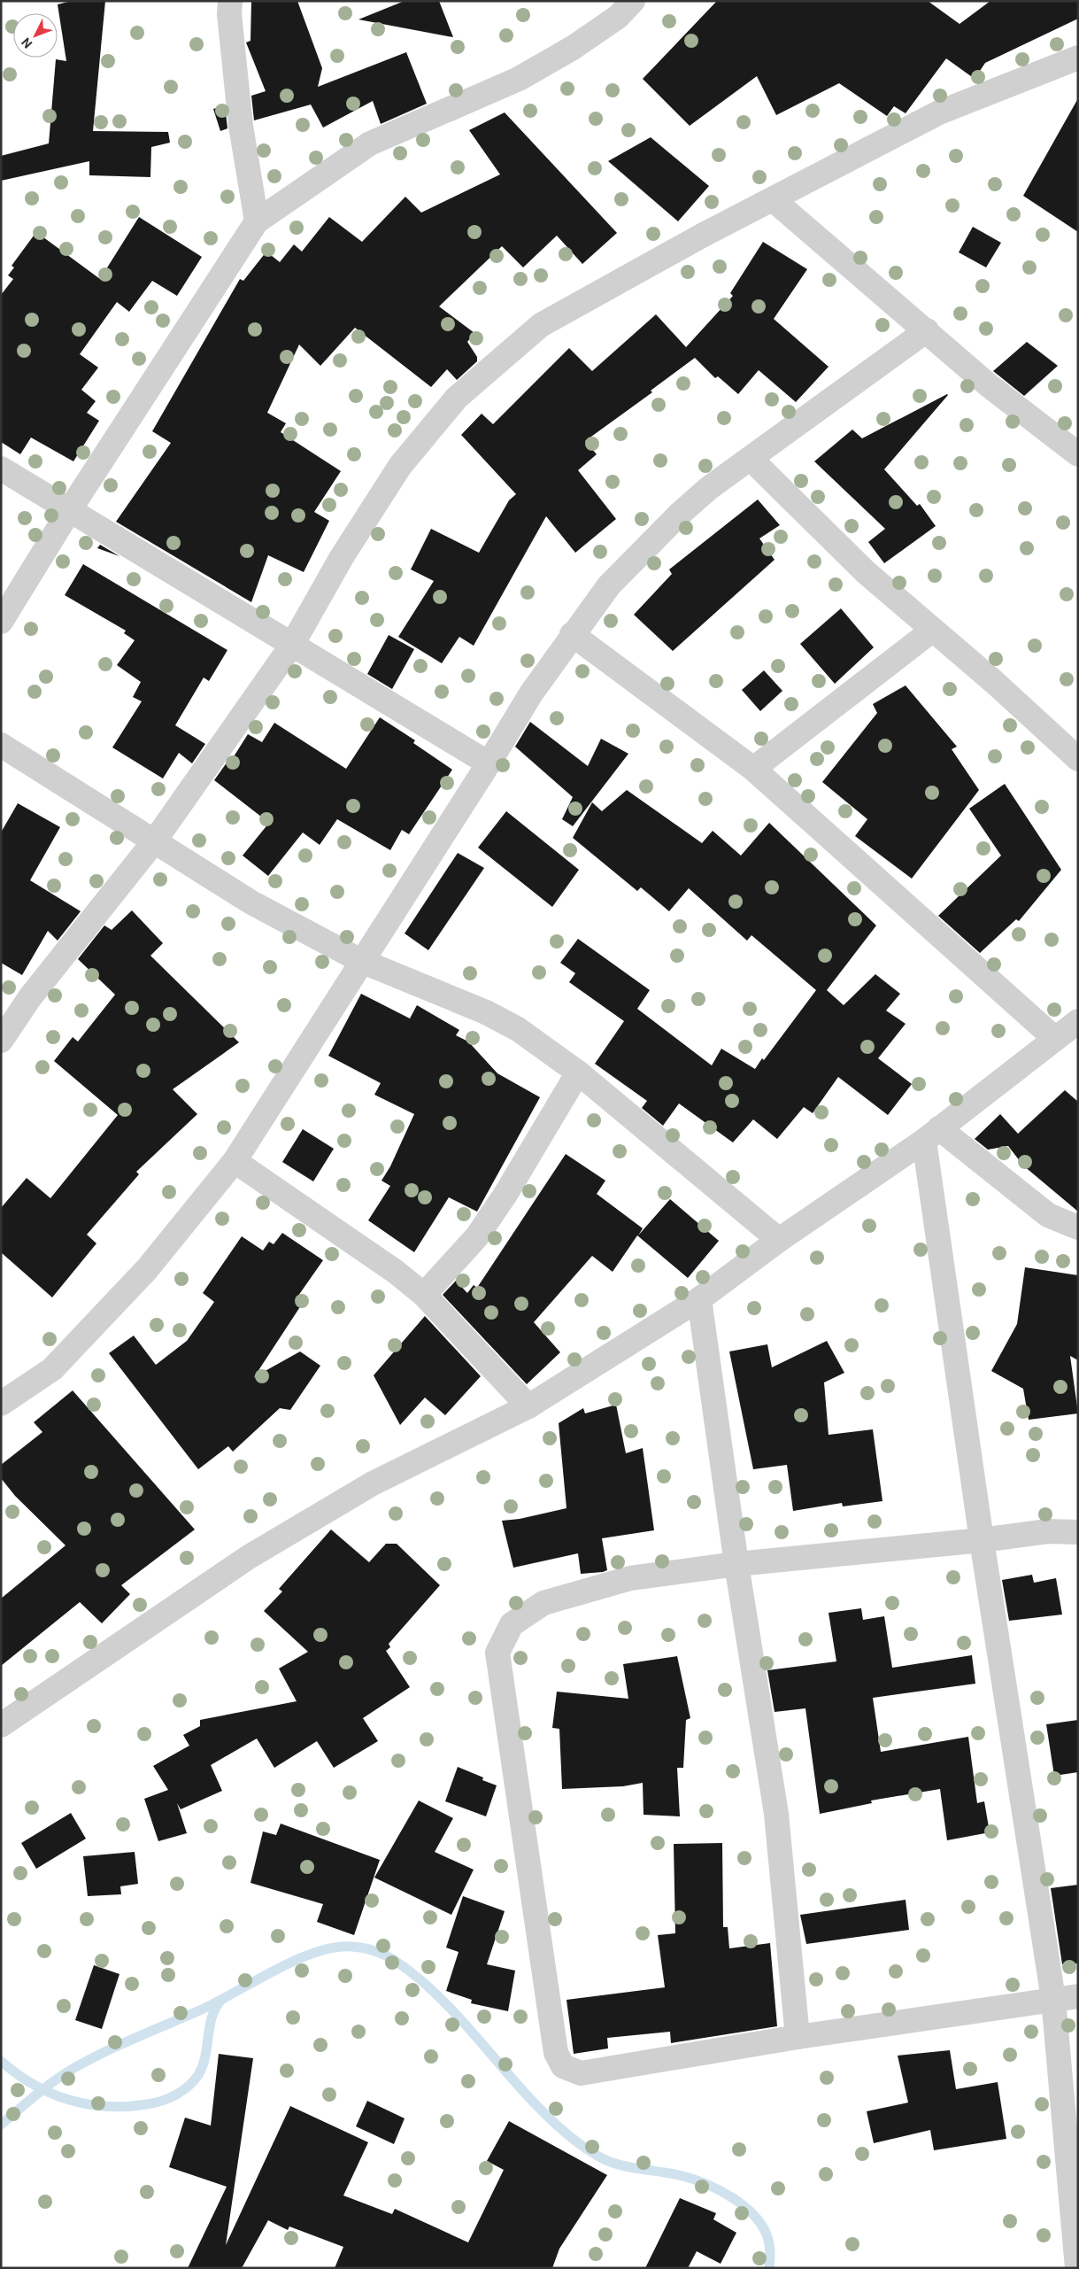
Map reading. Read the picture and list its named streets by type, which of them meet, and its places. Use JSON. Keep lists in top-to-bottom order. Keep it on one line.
{"north":"bottom left"}
